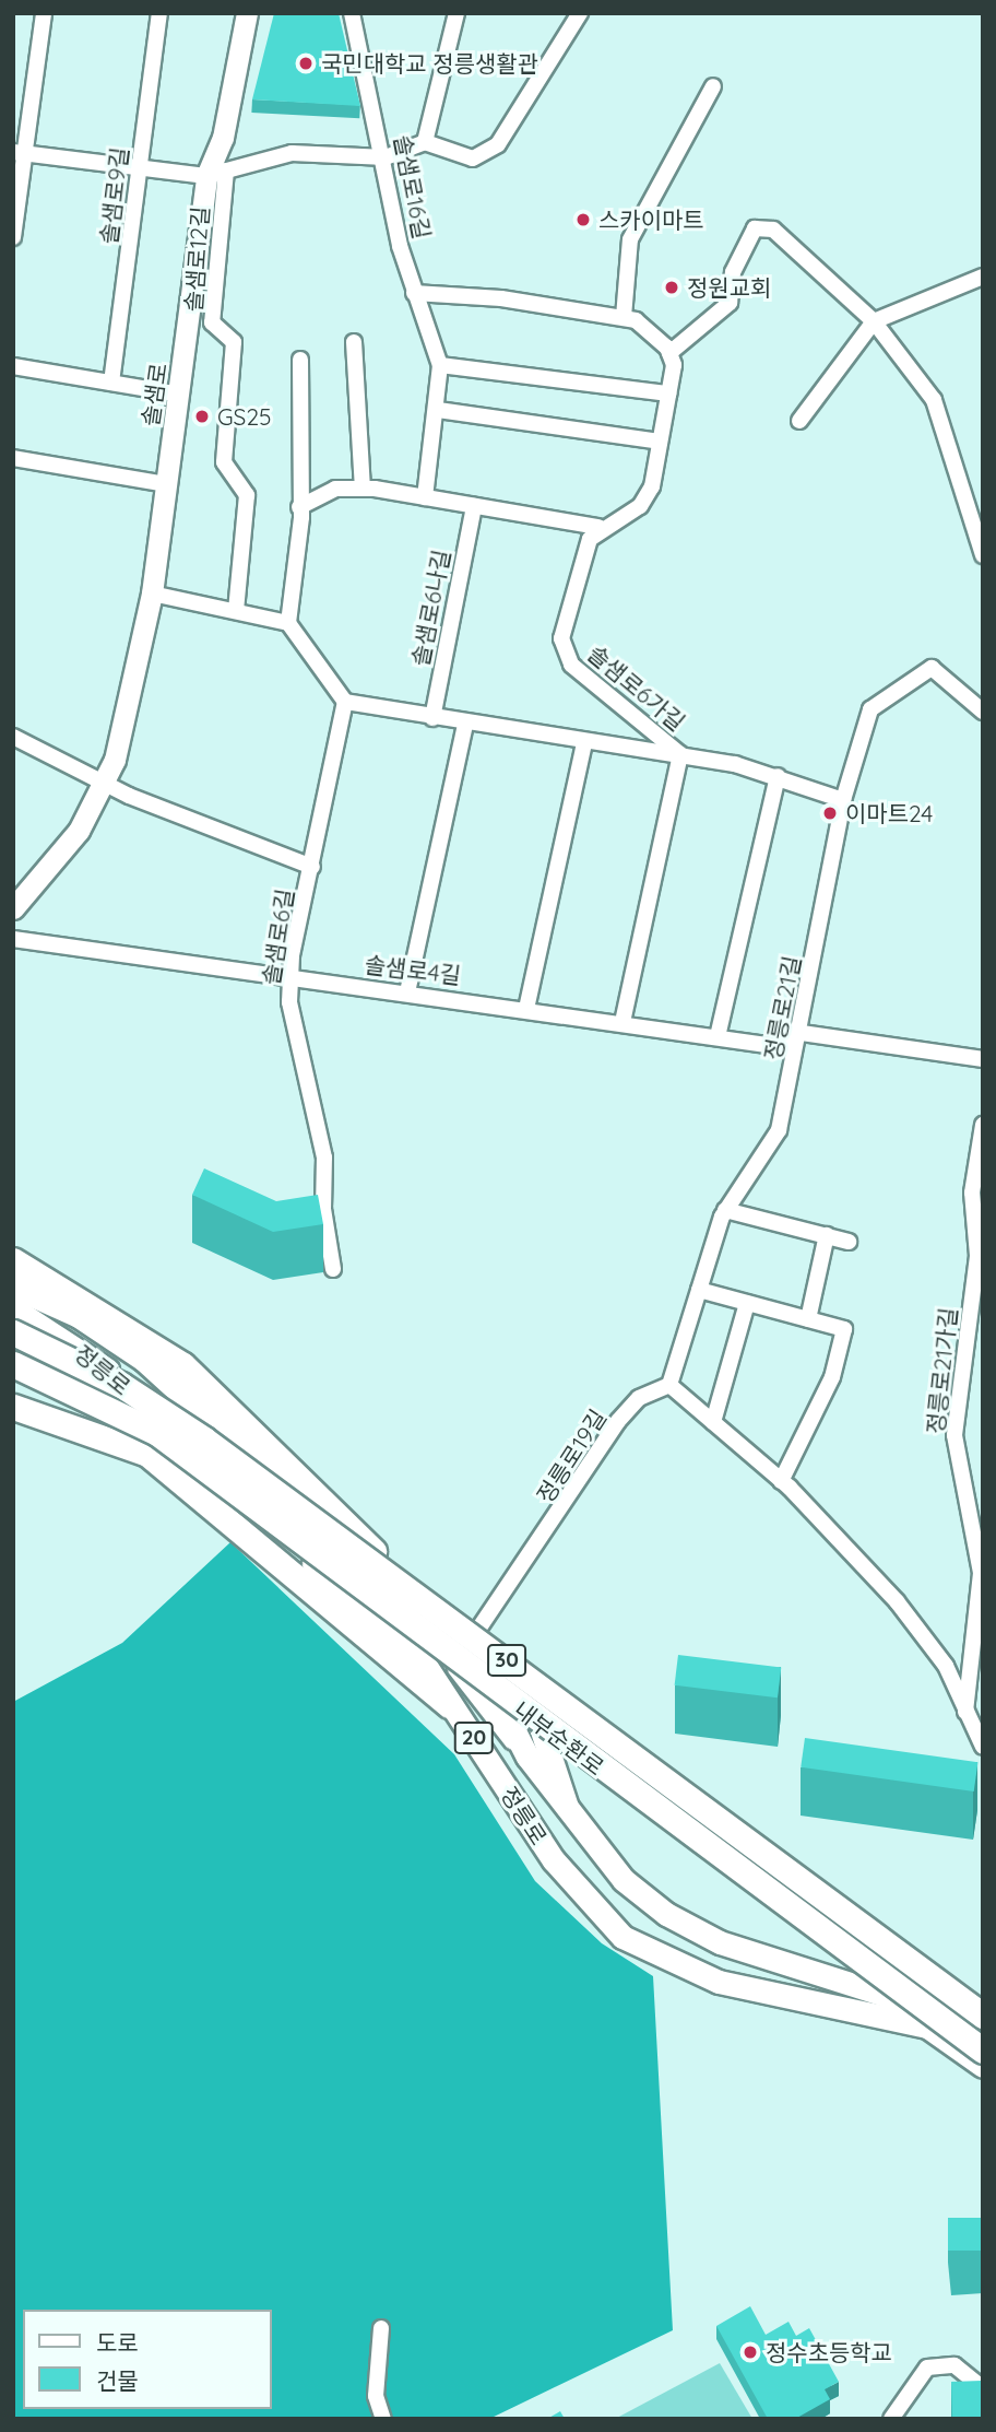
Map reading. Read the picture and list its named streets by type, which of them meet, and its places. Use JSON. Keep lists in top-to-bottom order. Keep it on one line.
{"streets":{"highway":["30","내부순환로"],"main road":["솔샘로","정릉로","20"],"street":["솔샘로16길","솔샘로9길","솔샘로12길","솔샘로6나길","솔샘로6가길","솔샘로6길","솔샘로4길","정릉로21길","정릉로21가길","정릉로19길"]},"crossings":[["솔샘로12길","솔샘로"],["솔샘로6길","솔샘로4길"],["솔샘로4길","정릉로21길"],["정릉로21길","정릉로19길"],["정릉로","정릉로19길"]],"places":["국민대학교 정릉생활관","스카이마트","정원교회","GS25","이마트24","정수초등학교"],"legend":["도로","건물"]}
